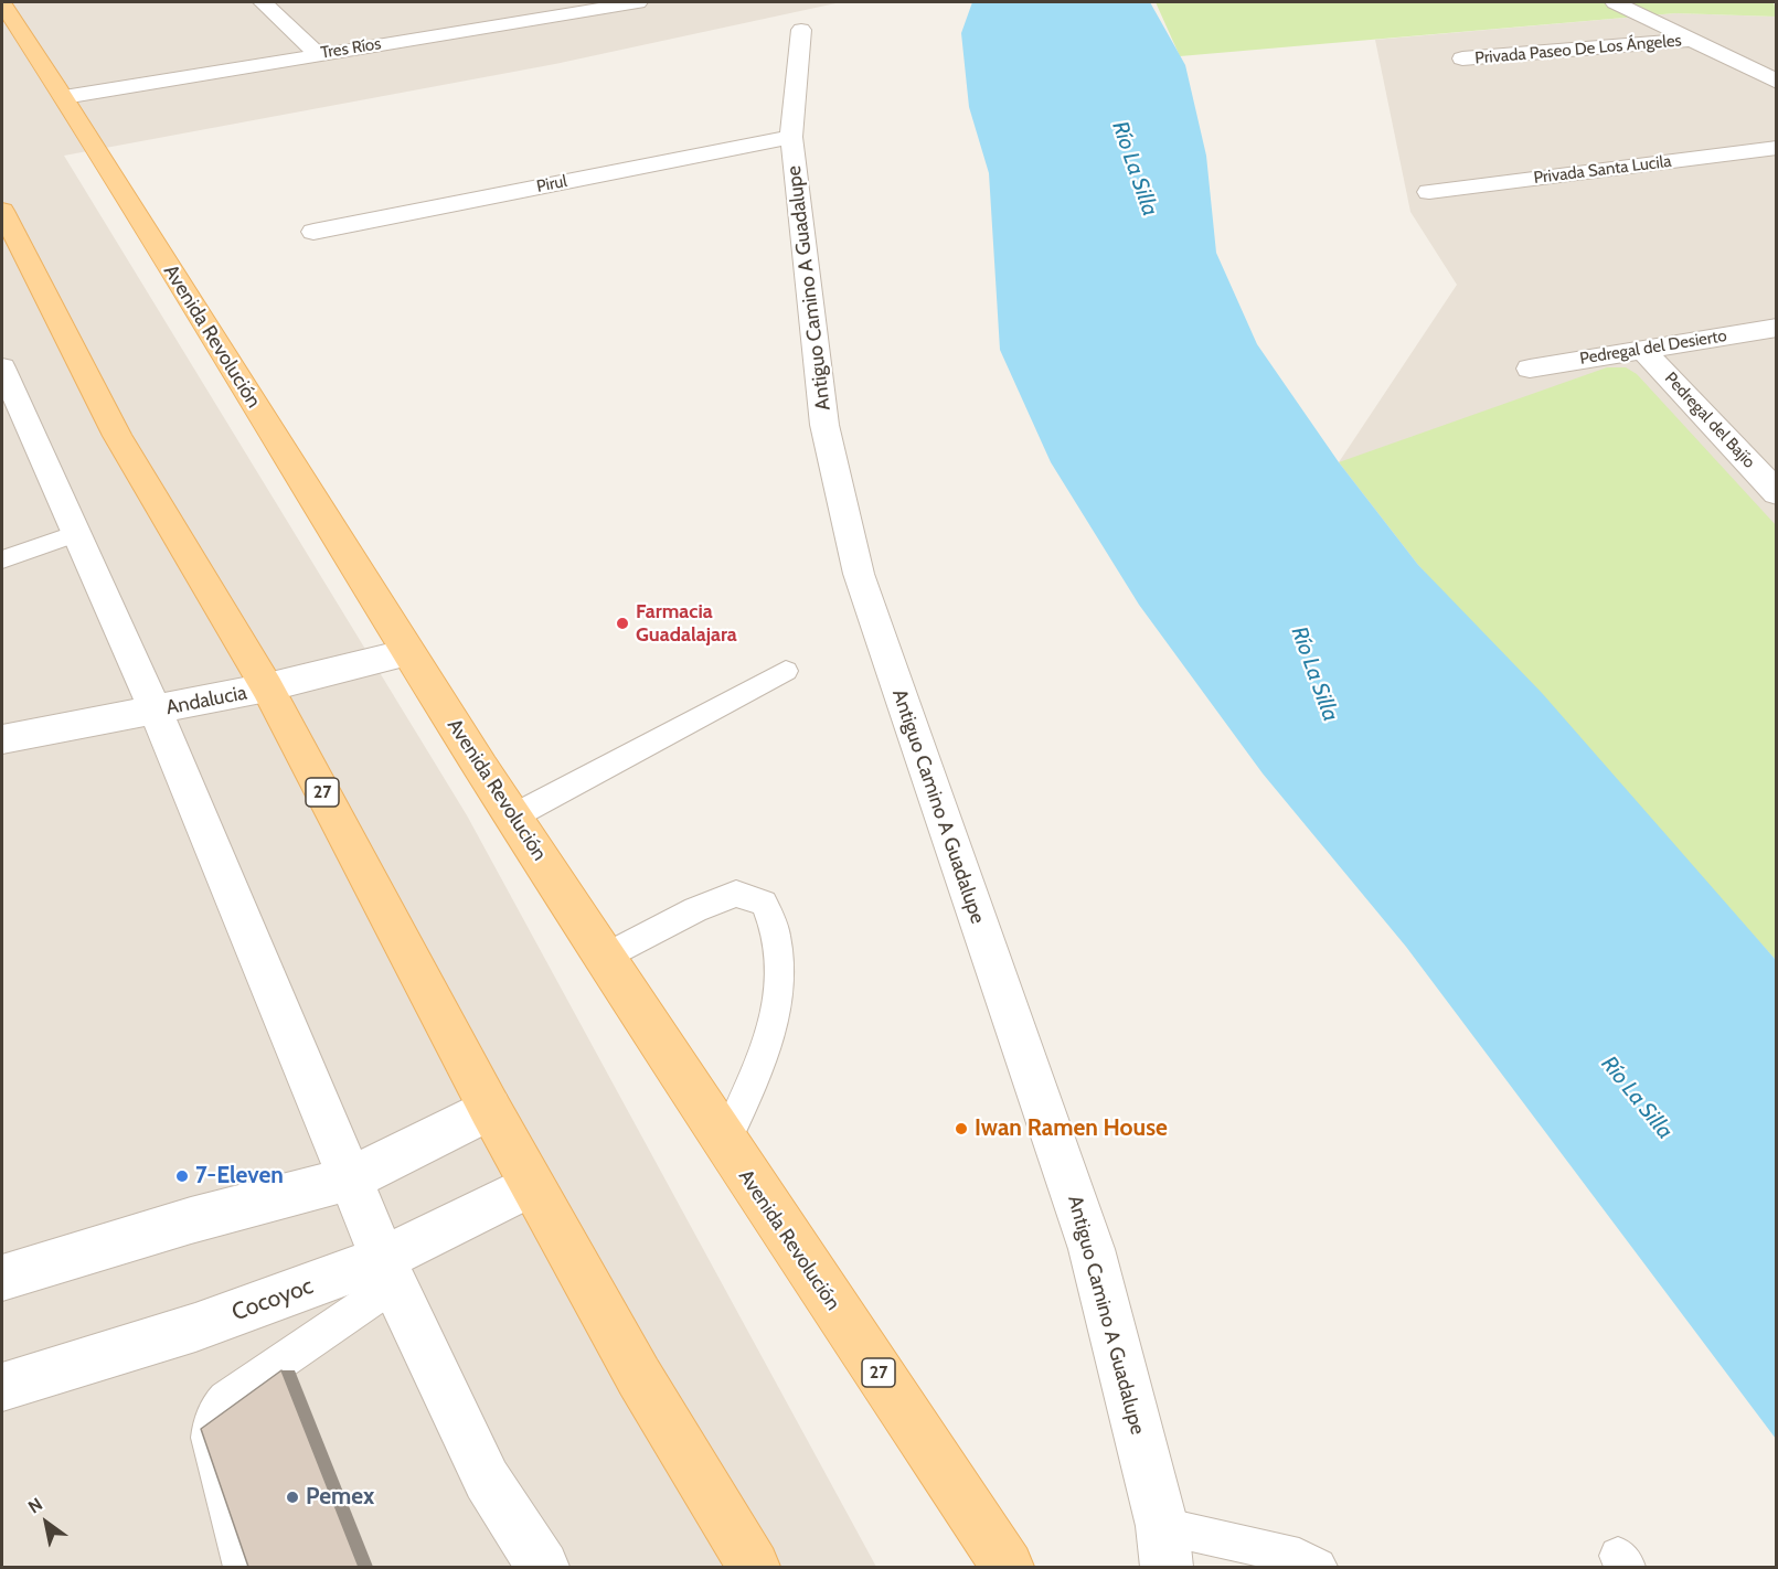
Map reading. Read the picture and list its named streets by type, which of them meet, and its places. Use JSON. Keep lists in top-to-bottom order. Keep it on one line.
{"streets":{"main road":["Avenida Revolución","27"],"street":["Tres Ríos","Privada Paseo De Los Ángeles","Privada Santa Lucila","Pirul","Antiguo Camino A Guadalupe","Pedregal del Desierto","Pedregal del Bajío","Andalucia","Cocoyoc"]},"crossings":[["Tres Ríos","Avenida Revolución"],["Pirul","Antiguo Camino A Guadalupe"],["Avenida Revolución","Andalucia"],["Pedregal del Desierto","Pedregal del Bajío"],["Andalucia","27"],["27","Cocoyoc"]],"water":["Río La Silla"],"places":["Farmacia Guadalajara","Iwan Ramen House","7-Eleven","Pemex"],"north":"top left"}
